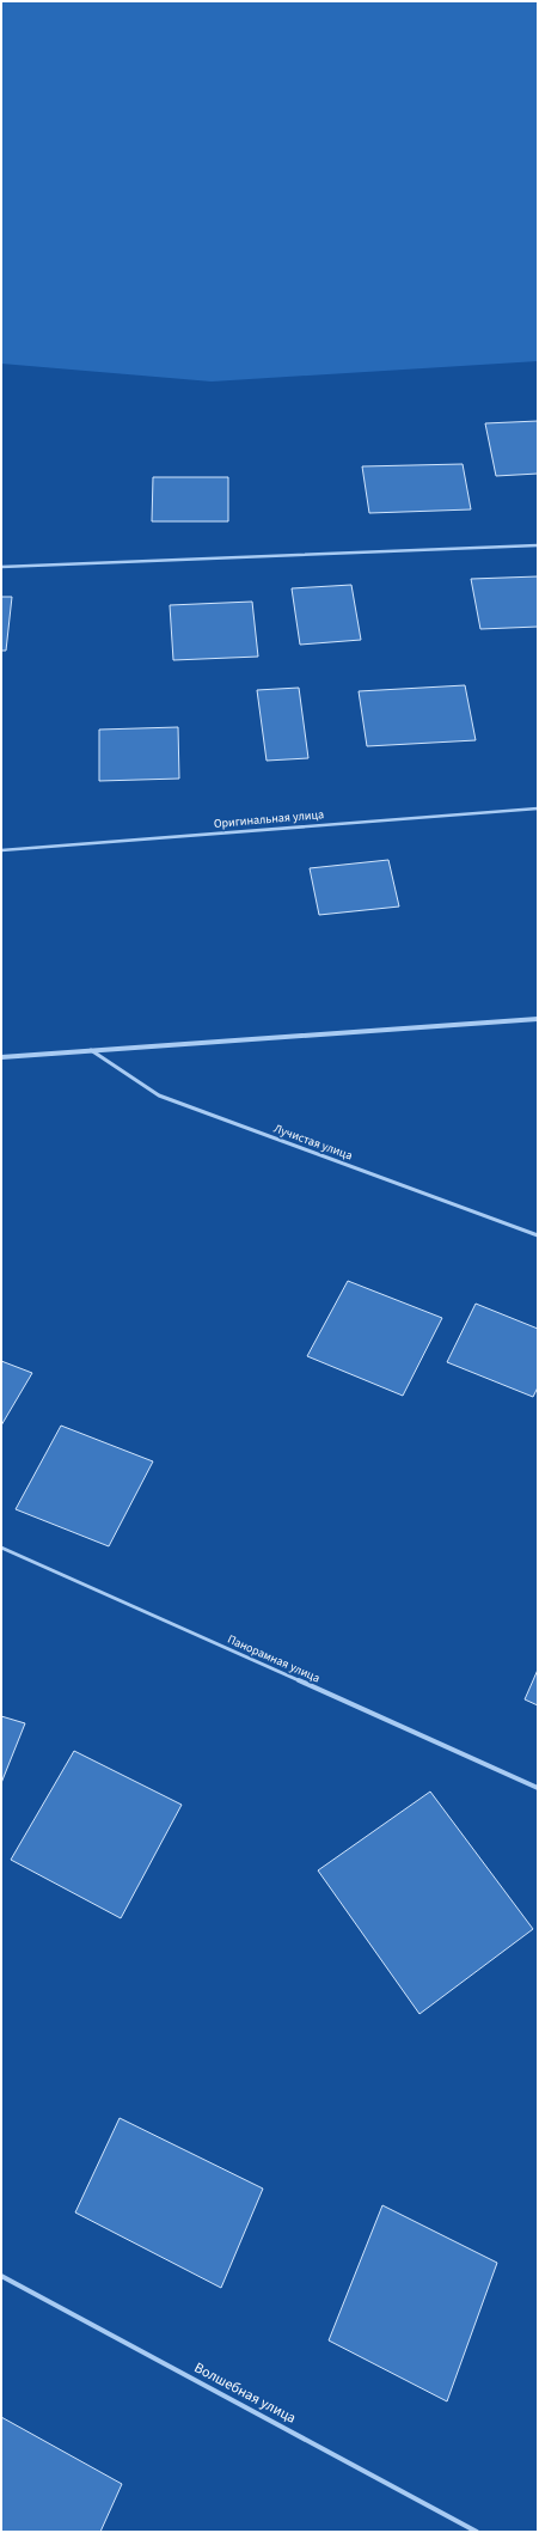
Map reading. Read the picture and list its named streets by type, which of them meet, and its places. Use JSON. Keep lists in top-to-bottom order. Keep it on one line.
{"streets":{"lane":["Оригинальная улица","Лучистая улица","Панорамная улица","Волшебная улица"]}}
